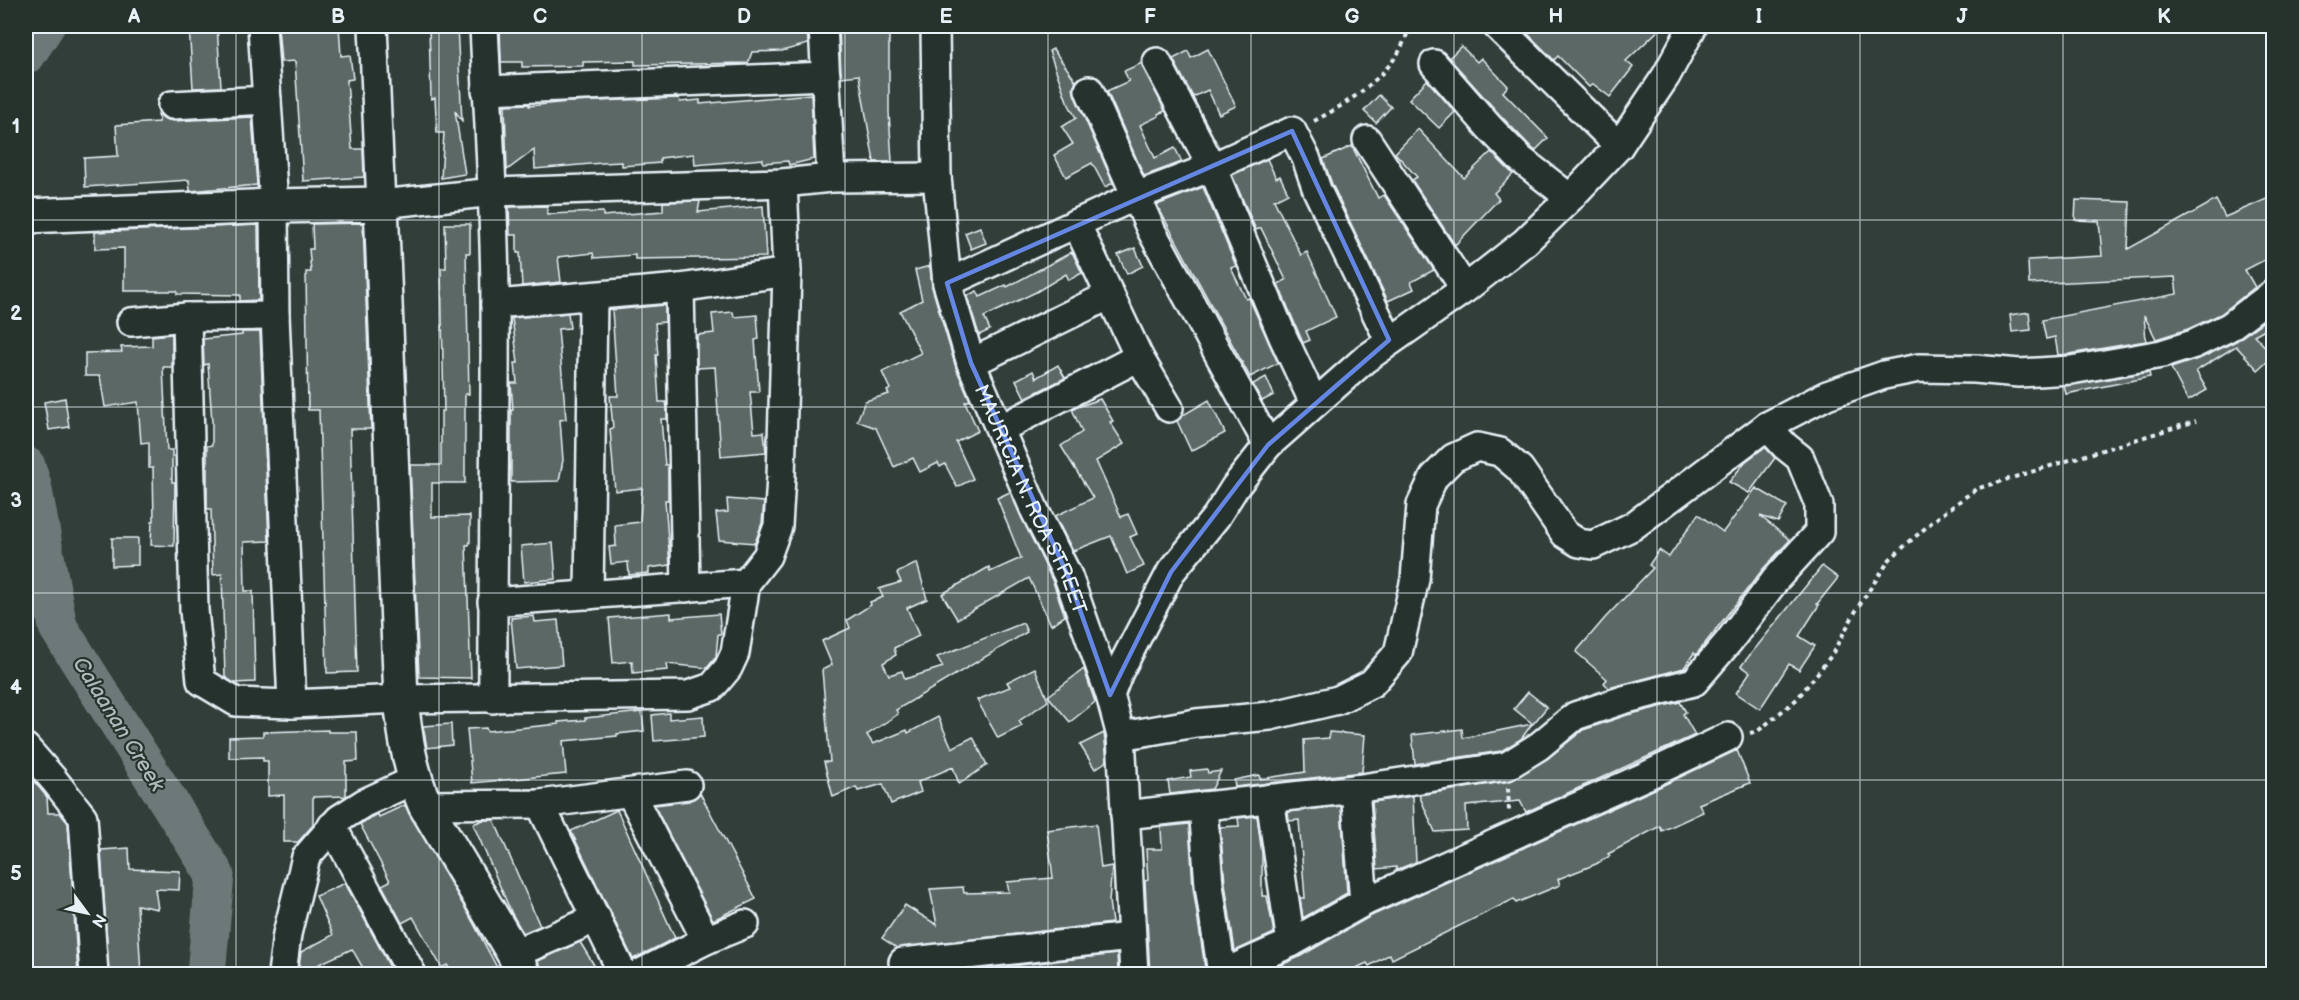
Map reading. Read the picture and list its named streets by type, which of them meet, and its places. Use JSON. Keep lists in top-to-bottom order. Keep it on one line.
{"streets":{"street":["MAURICIA N. ROA STREET"]},"water":["Calaanan Creek"],"north":"bottom right","grid":{"columns":["A","B","C","D","E","F","G","H","I","J","K"],"rows":["1","2","3","4","5"]}}
